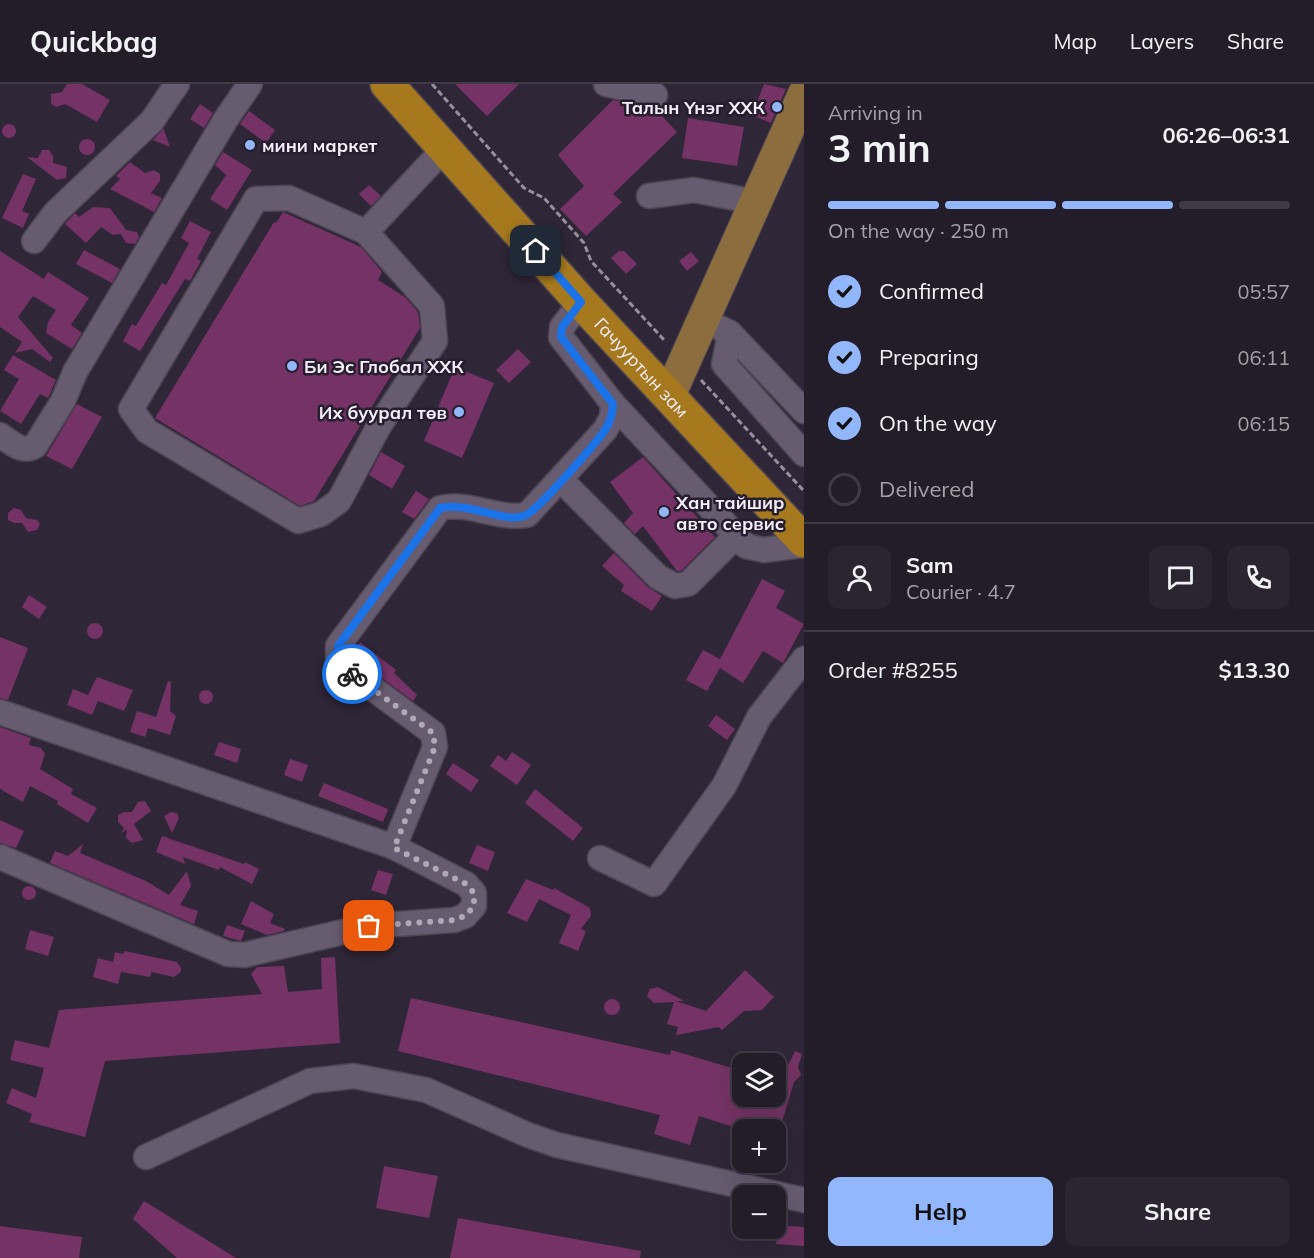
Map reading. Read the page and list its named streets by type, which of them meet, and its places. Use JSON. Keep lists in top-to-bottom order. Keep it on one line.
{"streets":{"highway":["Гачууртын зам"]},"places":["Талын Үнэг ХХК","мини маркет","Би Эс Глобал ХХК","Их буурал төв","Хан тайшир авто сервис"],"page":{"header":"Quickbag","nav":["Map","Layers","Share"],"heading":["3 min","Arriving in","06:26–06:31"],"panel":["Sam","Courier · 4.7","Order #8255","$13.30"],"bar":"On the way · 250 m","list":[["Confirmed","05:57"],["Preparing","06:11"],["On the way","06:15"],"Delivered"],"map_buttons":["+","−"],"buttons":["Help","Share"]}}
